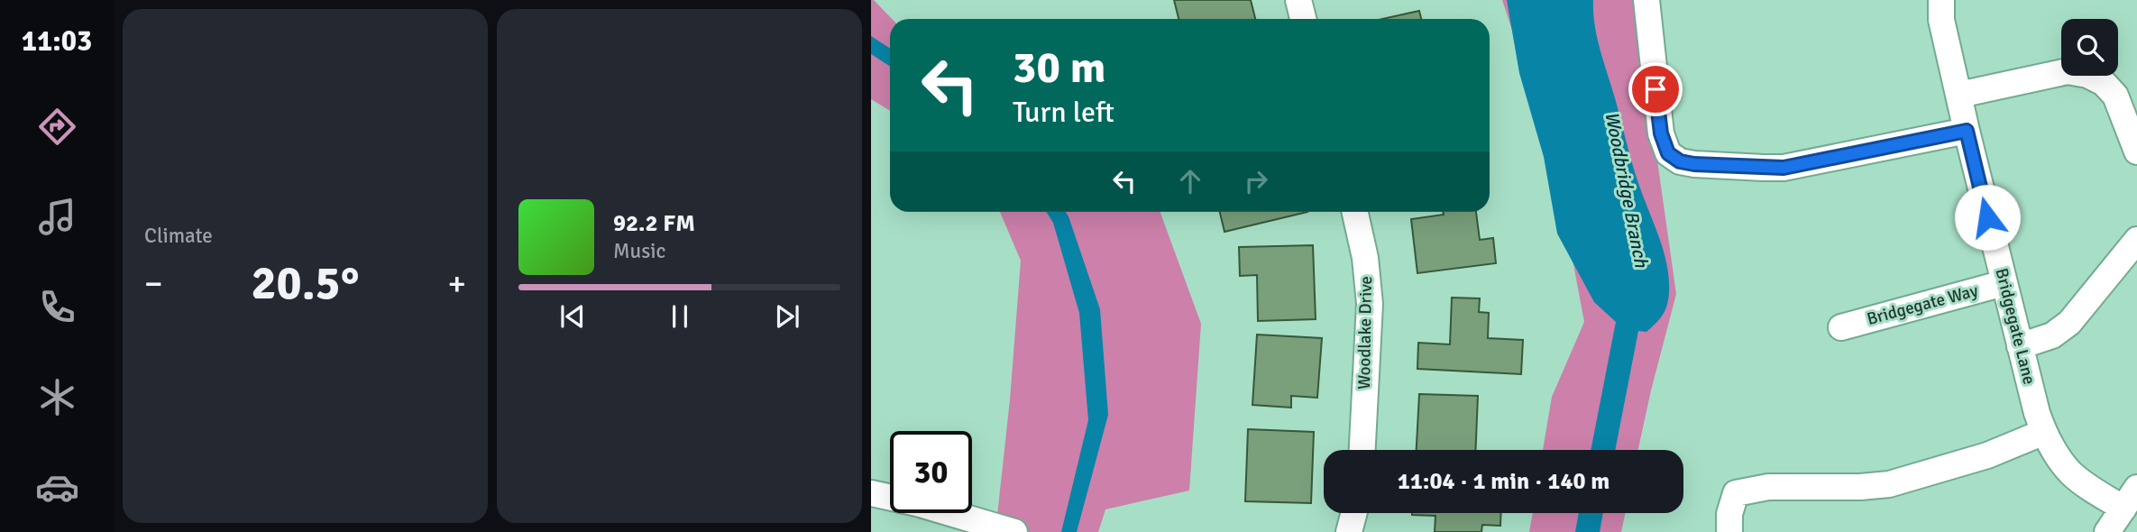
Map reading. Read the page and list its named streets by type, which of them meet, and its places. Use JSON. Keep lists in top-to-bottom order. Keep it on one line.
{"streets":{"street":["Bridgegate Way","Bridgegate Lane","Woodlake Drive"]},"crossings":[["Bridgegate Way","Bridgegate Lane"]],"water":["Woodbridge Branch"],"page":{"tabs":"11:03","tile":"Climate","turn":["30 m","Turn left"],"song":["92.2 FM","Music"],"heat":["−","20.5°","+"],"limit":"30","trip":"11:04 · 1 min · 140 m"}}
